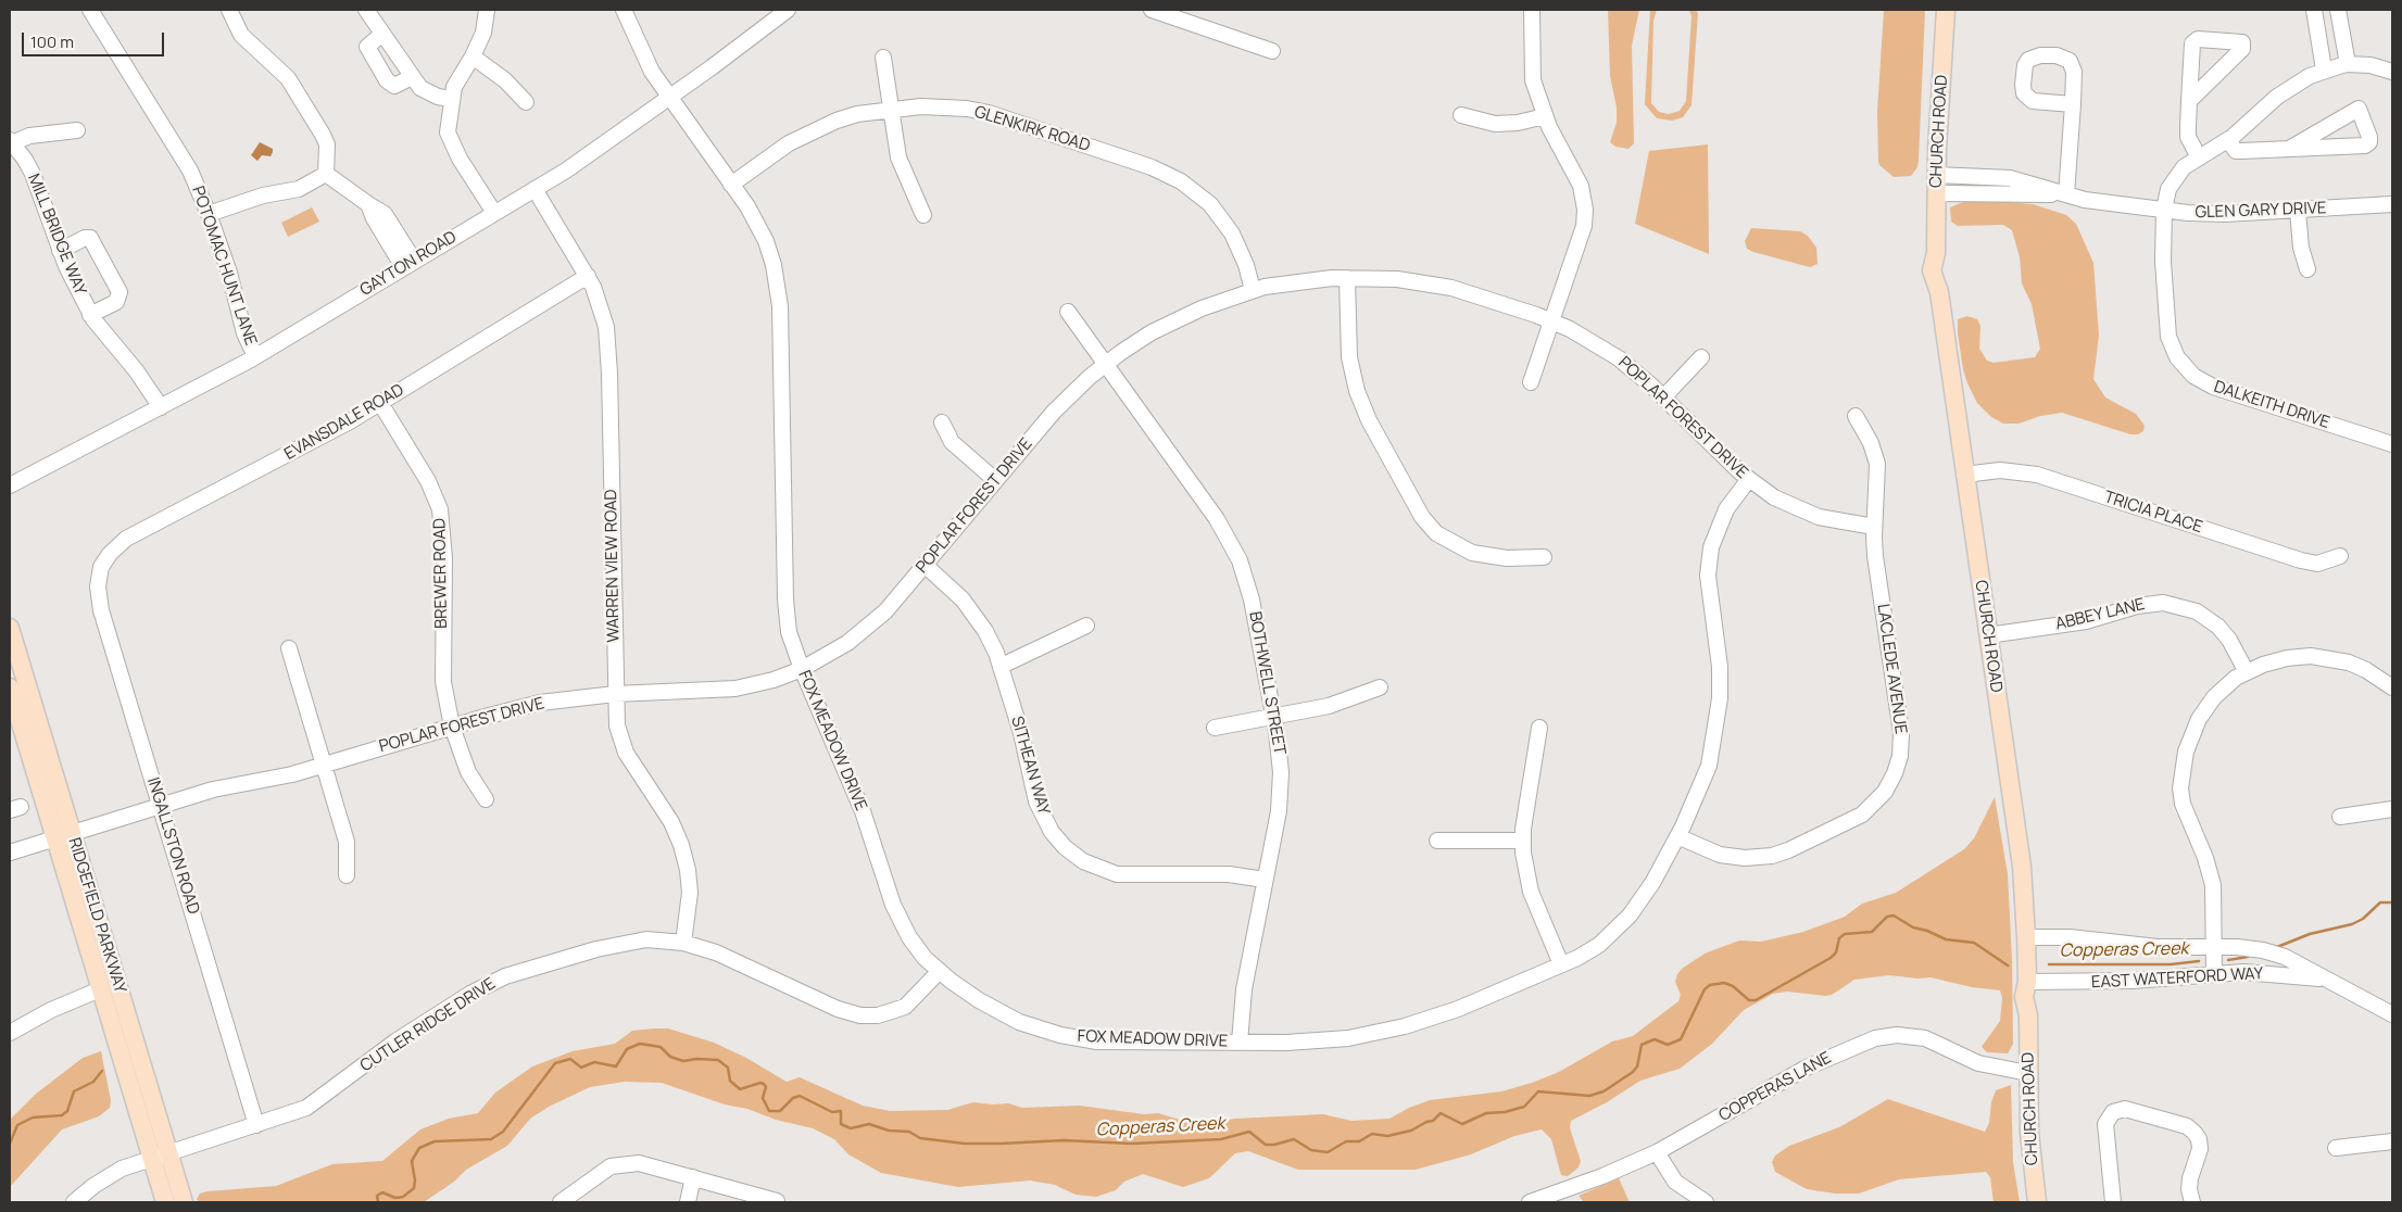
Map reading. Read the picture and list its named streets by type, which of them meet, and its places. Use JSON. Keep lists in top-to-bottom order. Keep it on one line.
{"streets":{"main road":["CHURCH ROAD","RIDGEFIELD PARKWAY"],"street":["GLENKIRK ROAD","GLEN GARY DRIVE","MILL BRIDGE WAY","GAYTON ROAD","POTOMAC HUNT LANE","DALKEITH DRIVE","POPLAR FOREST DRIVE","EVANSDALE ROAD","TRICIA PLACE","WARREN VIEW ROAD","BREWER ROAD","ABBEY LANE","LACLEDE AVENUE","BOTHWELL STREET","FOX MEADOW DRIVE","SITHEAN WAY","INGALLSTON ROAD","EAST WATERFORD WAY","CUTLER RIDGE DRIVE","COPPERAS LANE"]},"crossings":[["GLENKIRK ROAD","POPLAR FOREST DRIVE"],["GLENKIRK ROAD","FOX MEADOW DRIVE"],["CHURCH ROAD","GLEN GARY DRIVE"],["CHURCH ROAD","TRICIA PLACE"],["CHURCH ROAD","ABBEY LANE"],["CHURCH ROAD","EAST WATERFORD WAY"],["CHURCH ROAD","COPPERAS LANE"],["GLEN GARY DRIVE","DALKEITH DRIVE"],["MILL BRIDGE WAY","GAYTON ROAD"],["GAYTON ROAD","POTOMAC HUNT LANE"],["GAYTON ROAD","WARREN VIEW ROAD"],["GAYTON ROAD","FOX MEADOW DRIVE"],["POPLAR FOREST DRIVE","WARREN VIEW ROAD"],["POPLAR FOREST DRIVE","BREWER ROAD"],["POPLAR FOREST DRIVE","LACLEDE AVENUE"],["POPLAR FOREST DRIVE","BOTHWELL STREET"],["POPLAR FOREST DRIVE","FOX MEADOW DRIVE"],["POPLAR FOREST DRIVE","SITHEAN WAY"],["POPLAR FOREST DRIVE","INGALLSTON ROAD"],["POPLAR FOREST DRIVE","RIDGEFIELD PARKWAY"],["EVANSDALE ROAD","WARREN VIEW ROAD"],["EVANSDALE ROAD","BREWER ROAD"],["EVANSDALE ROAD","INGALLSTON ROAD"],["WARREN VIEW ROAD","CUTLER RIDGE DRIVE"],["LACLEDE AVENUE","FOX MEADOW DRIVE"],["BOTHWELL STREET","FOX MEADOW DRIVE"],["BOTHWELL STREET","SITHEAN WAY"],["FOX MEADOW DRIVE","CUTLER RIDGE DRIVE"],["INGALLSTON ROAD","CUTLER RIDGE DRIVE"],["RIDGEFIELD PARKWAY","CUTLER RIDGE DRIVE"]],"water":["Copperas Creek"],"scale_bar":"100 m"}
